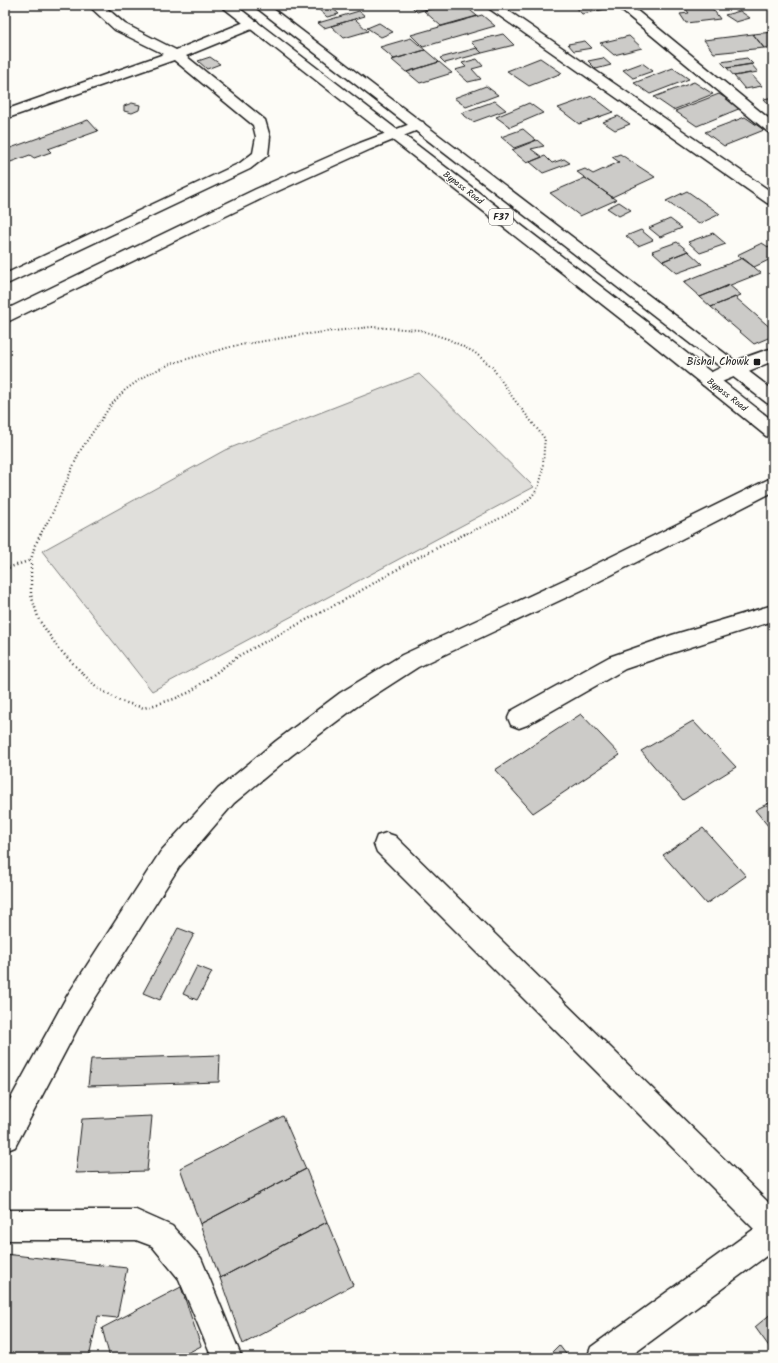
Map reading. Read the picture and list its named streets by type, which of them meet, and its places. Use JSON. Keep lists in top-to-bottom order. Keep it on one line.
{"streets":{"main road":["Bypass Road","F37"]},"places":{"transit":["Bishal Chowk"]}}
